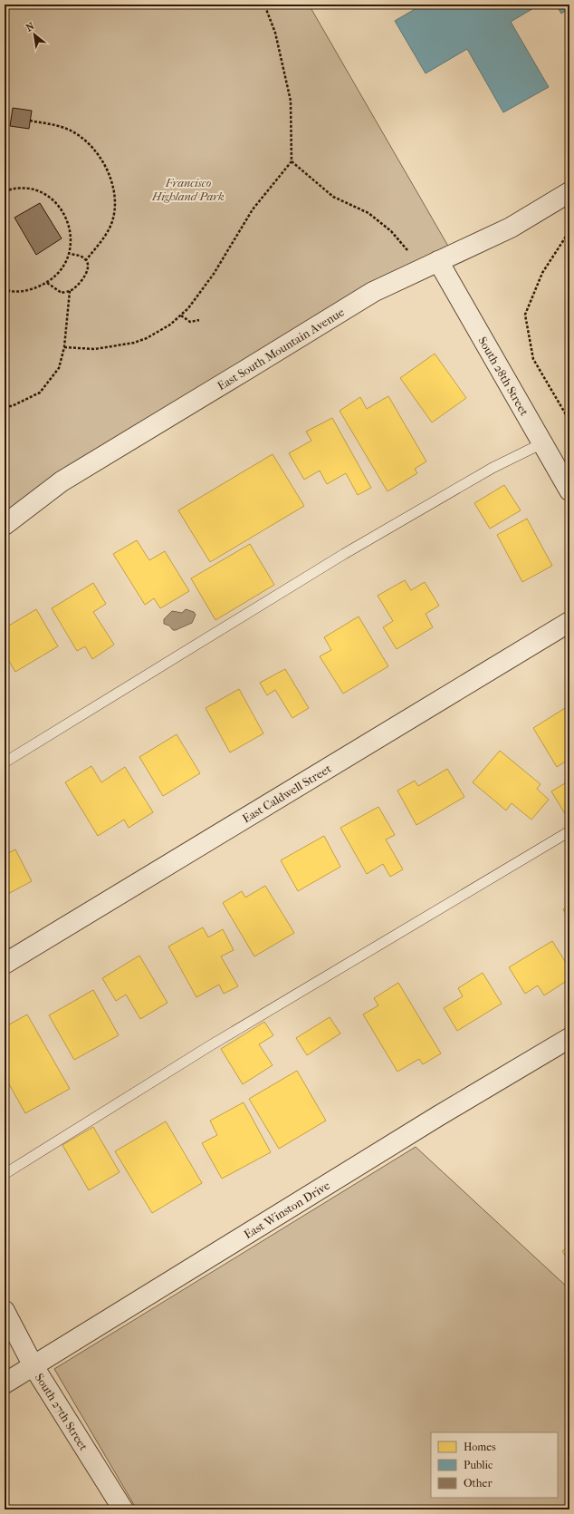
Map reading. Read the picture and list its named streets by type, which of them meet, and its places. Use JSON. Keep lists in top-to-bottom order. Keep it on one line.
{"streets":{"street":["East South Mountain Avenue","South 28th Street","East Caldwell Street","East Winston Drive","South 27th Street"]},"crossings":[["East South Mountain Avenue","South 28th Street"],["East Winston Drive","South 27th Street"]],"parks":["Francisco Highland Park"],"legend":["Homes","Public","Other"],"north":"top left"}
